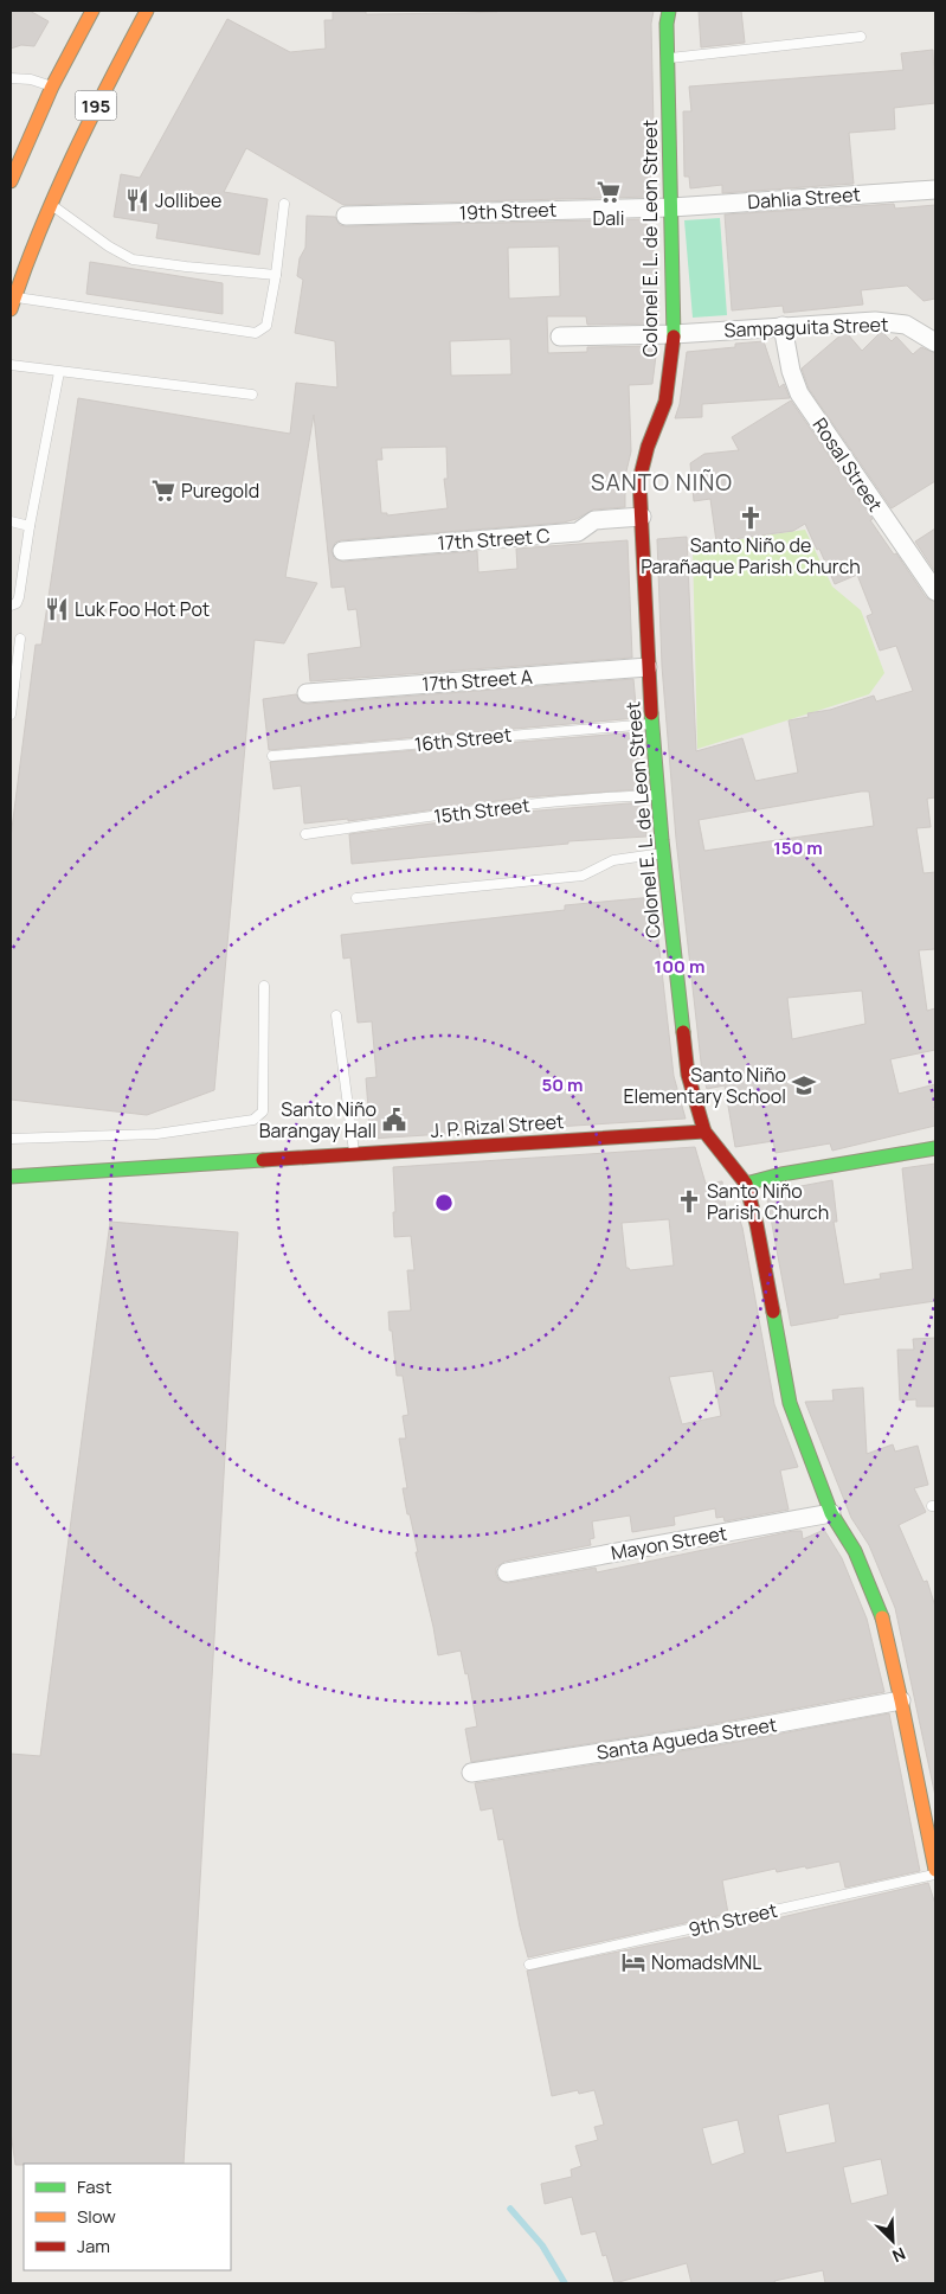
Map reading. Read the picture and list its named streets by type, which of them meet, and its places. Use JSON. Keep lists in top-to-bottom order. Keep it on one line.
{"streets":{"street":["195","Dahlia Street","19th Street","Colonel E. L. de Leon Street","Sampaguita Street","Rosal Street","17th Street C","17th Street A","J. P. Rizal Street","Mayon Street","Santa Agueda Street"],"lane":["16th Street","15th Street","9th Street"]},"crossings":[["Dahlia Street","19th Street"],["Dahlia Street","Colonel E. L. de Leon Street"],["19th Street","Colonel E. L. de Leon Street"],["Colonel E. L. de Leon Street","Sampaguita Street"],["Colonel E. L. de Leon Street","17th Street C"],["Colonel E. L. de Leon Street","17th Street A"],["Colonel E. L. de Leon Street","16th Street"],["Colonel E. L. de Leon Street","15th Street"],["Colonel E. L. de Leon Street","J. P. Rizal Street"],["Colonel E. L. de Leon Street","Mayon Street"],["Colonel E. L. de Leon Street","Santa Agueda Street"],["Sampaguita Street","Rosal Street"]],"districts":["SANTO NIÑO"],"places":{"supermarket":["Dali","Puregold"],"restaurant":["Jollibee","Luk Foo Hot Pot"],"church":["Santo Niño de Parañaque Parish Church","Santo Niño Parish Church"],"school or university":["Santo Niño Elementary School"],"public building":["Santo Niño Barangay Hall"],"hotel":["NomadsMNL"]},"legend":["Fast","Slow","Jam"],"north":"bottom right","rings":["150 m","100 m","50 m"]}
